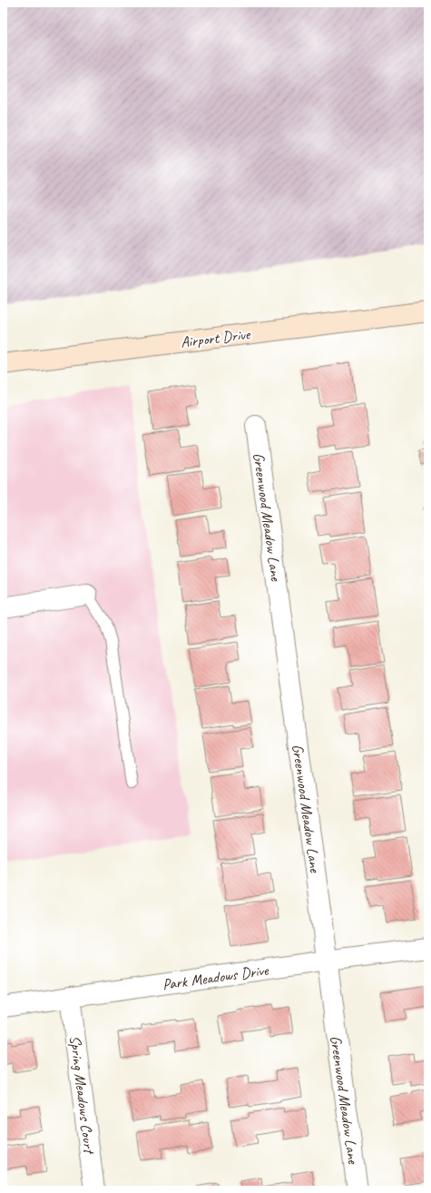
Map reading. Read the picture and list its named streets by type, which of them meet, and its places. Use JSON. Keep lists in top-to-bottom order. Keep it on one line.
{"streets":{"main road":["Airport Drive"],"street":["Greenwood Meadow Lane","Park Meadows Drive","Spring Meadows Court"]},"crossings":[["Greenwood Meadow Lane","Park Meadows Drive"],["Park Meadows Drive","Spring Meadows Court"]]}
